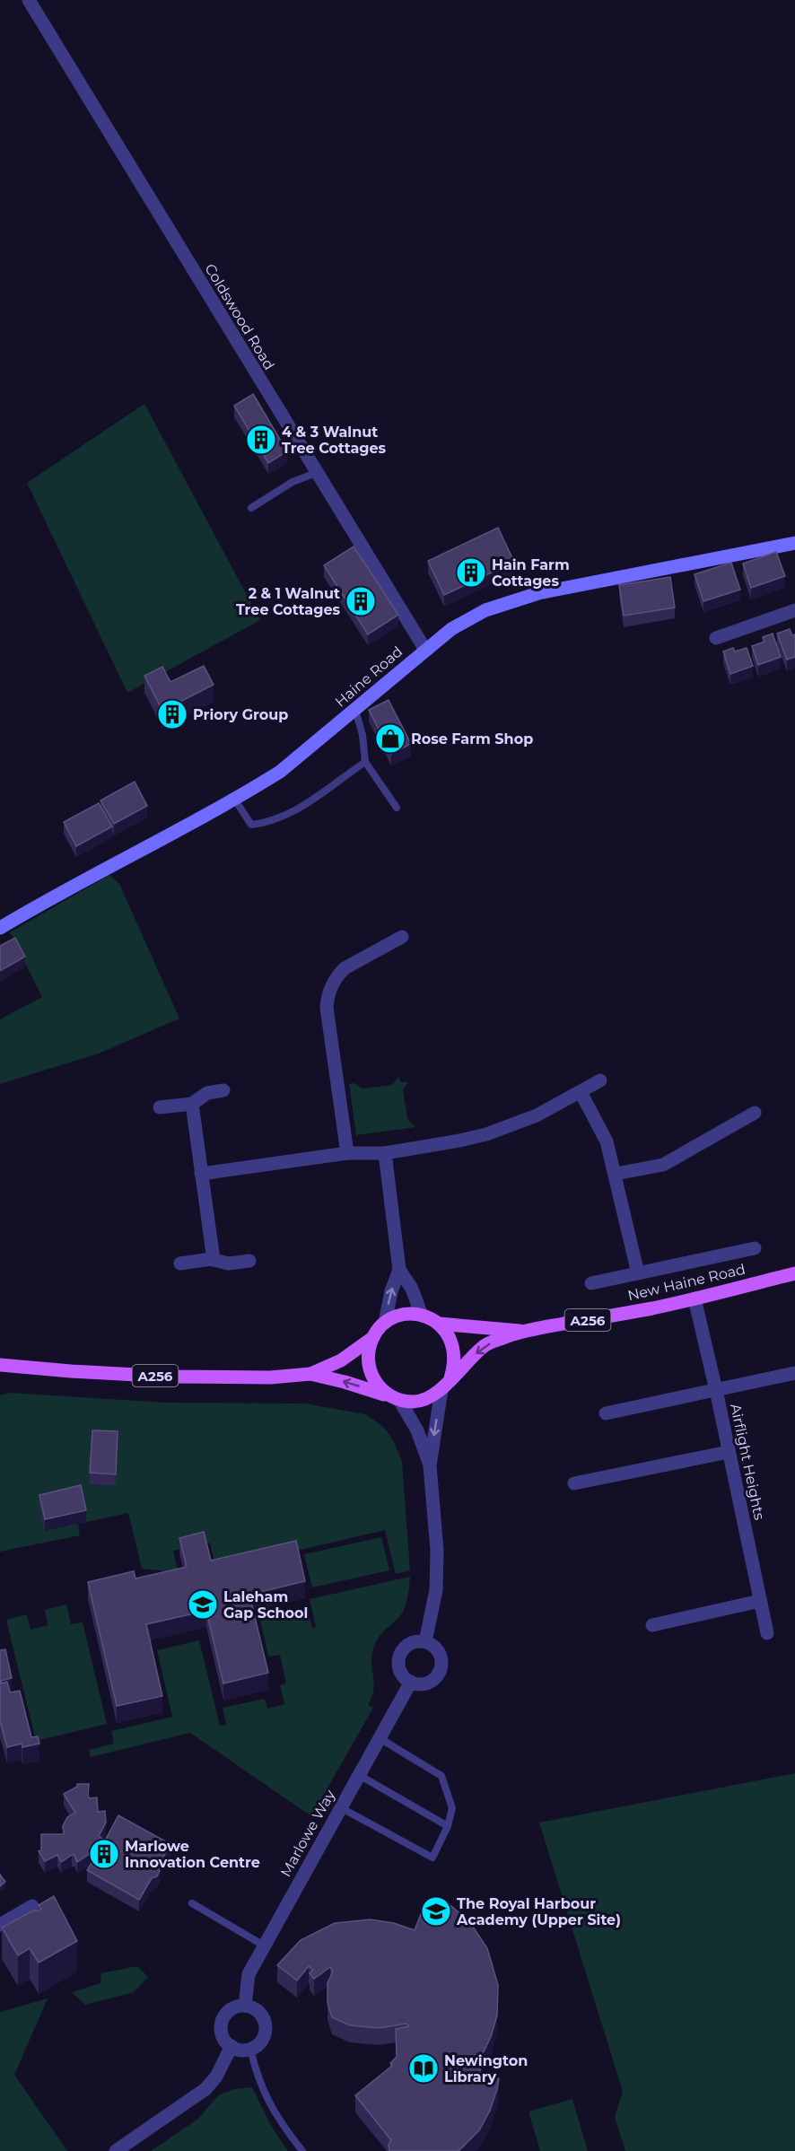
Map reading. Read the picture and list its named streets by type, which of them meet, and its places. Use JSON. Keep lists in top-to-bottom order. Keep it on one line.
{"streets":{"main road":["New Haine Road","A256"],"street":["Coldswood Road","Haine Road","Airflight Heights","Marlowe Way"]},"crossings":[["Coldswood Road","Haine Road"],["New Haine Road","Airflight Heights"]],"places":{"building":["4 & 3 Walnut Tree Cottages","Hain Farm Cottages","2 & 1 Walnut Tree Cottages","Priory Group","Marlowe Innovation Centre"],"shop":["Rose Farm Shop"],"school or university":["Laleham Gap School","The Royal Harbour Academy (Upper Site)"],"library":["Newington Library"]}}
